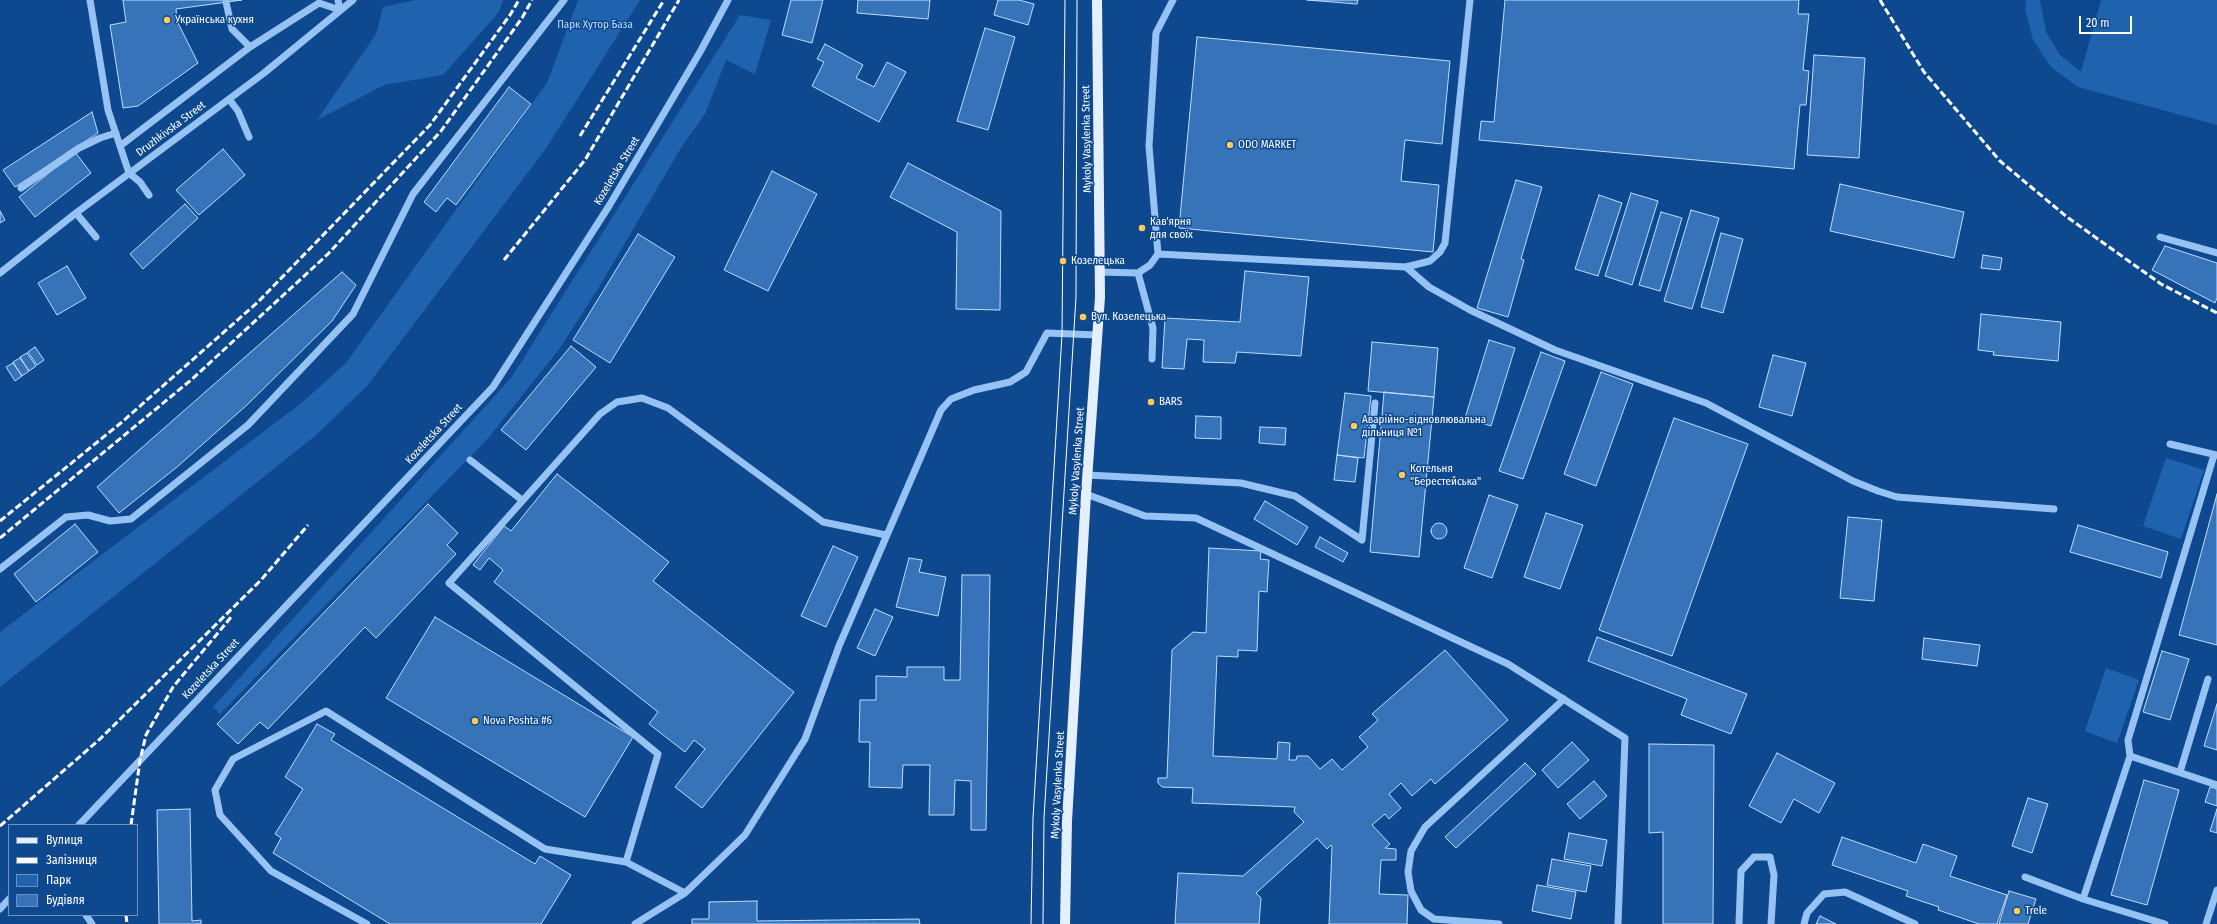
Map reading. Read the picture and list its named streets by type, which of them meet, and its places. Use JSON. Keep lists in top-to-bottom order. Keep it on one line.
{"streets":{"main road":["Mykoly Vasylenka Street"],"street":["Druzhkivska Street","Kozeletska Street"]},"parks":["Парк Хутор База"],"places":["Українська кухня","ODO MARKET","Кав'ярня для своїх","Козелецька","Вул. Козелецька","BARS","Аварійно-відновлювальна дільниця №1","Котельня \"Берестейська\"","Nova Poshta #6","Trele"],"legend":["Вулиця","Залізниця","Парк","Будівля"],"scale_bar":"20 m"}
